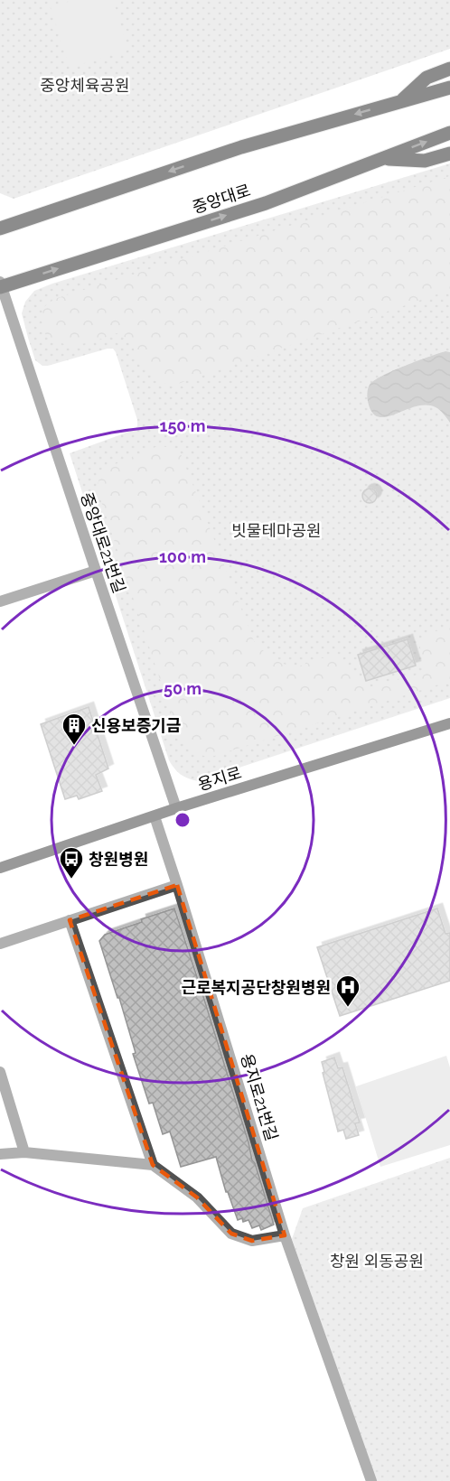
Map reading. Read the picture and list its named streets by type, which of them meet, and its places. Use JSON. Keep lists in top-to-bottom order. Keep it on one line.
{"streets":{"main road":["중앙대로","용지로"],"street":["중앙대로21번길","용지로21번길"]},"crossings":[["중앙대로","중앙대로21번길"],["중앙대로21번길","용지로"],["용지로","용지로21번길"]],"parks":["중앙체육공원","빗물테마공원","창원 외동공원"],"places":{"building":["신용보증기금"],"bus stop":["창원병원"],"hospital":["근로복지공단창원병원"]},"rings":["150 m","100 m","50 m"]}
